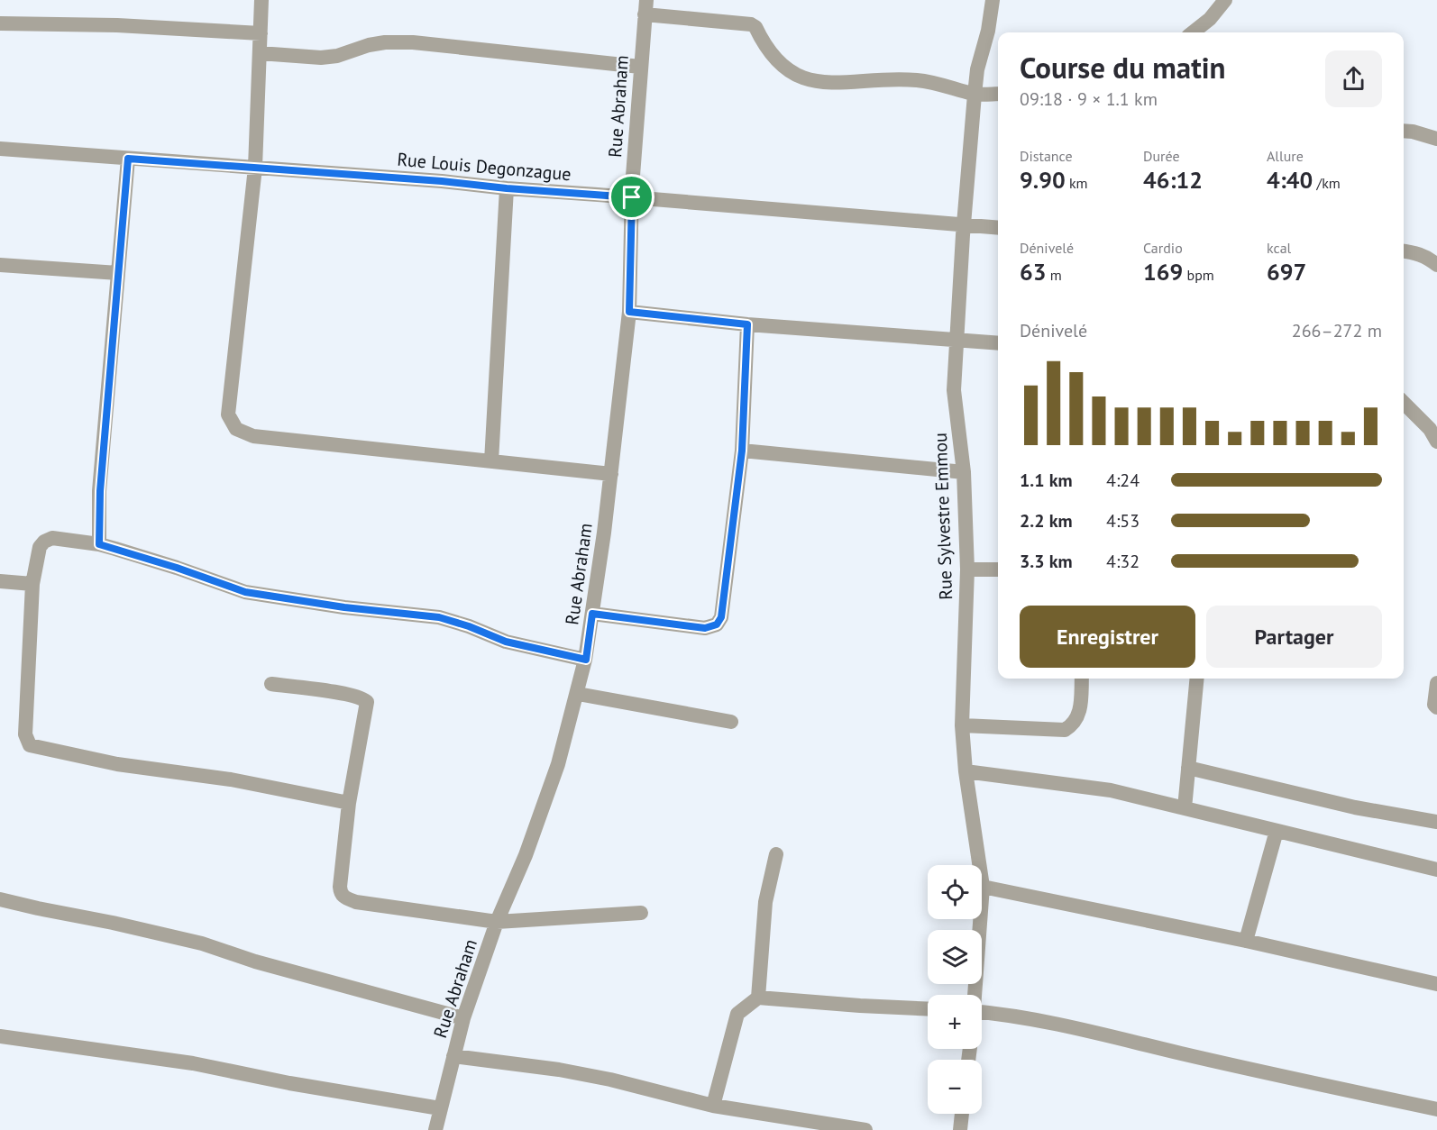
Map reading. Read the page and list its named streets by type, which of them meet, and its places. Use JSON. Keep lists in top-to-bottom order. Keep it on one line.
{"streets":{"street":["Rue Abraham","Rue Louis Degonzague","Rue Sylvestre Emmou"]},"crossings":[["Rue Abraham","Rue Louis Degonzague"],["Rue Louis Degonzague","Rue Sylvestre Emmou"]],"page":{"heading":["Course du matin","09:18 · 9 × 1.1 km"],"stats":[["Distance","9.90 km"],["Durée","46:12"],["Allure","4:40 /km"],["Dénivelé","63 m"],["Cardio","169 bpm"],["kcal","697"]],"chart":["Dénivelé","266–272 m"],"list":[{"name":"1.1 km","note":"4:24"},{"name":"2.2 km","note":"4:53"},{"name":"3.3 km","note":"4:32"}],"buttons":["Enregistrer","Partager"],"map_buttons":["+","−"]}}
